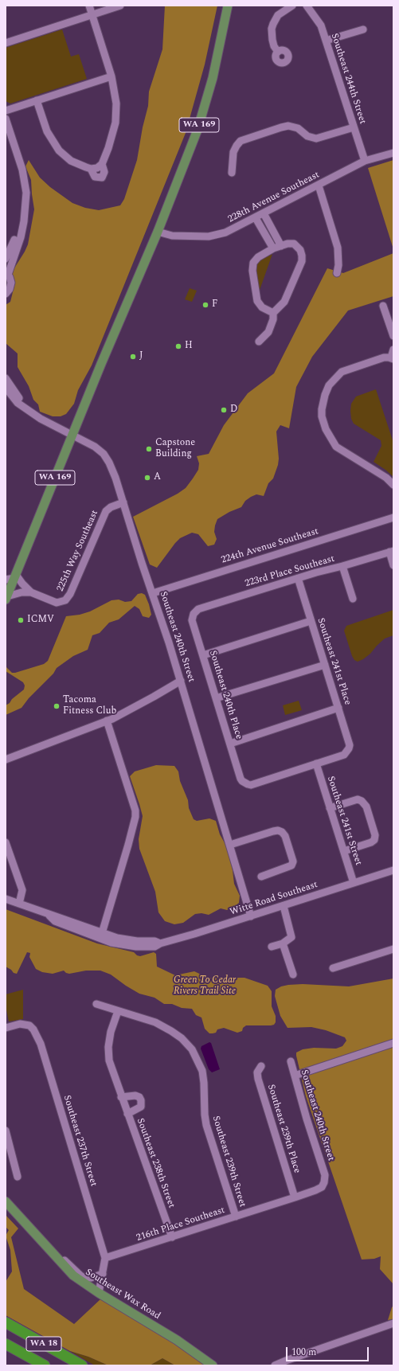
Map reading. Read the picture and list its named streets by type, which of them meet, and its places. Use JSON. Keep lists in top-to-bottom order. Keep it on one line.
{"streets":{"highway":["WA 18"],"main road":["WA 169","Southeast Wax Road"],"street":["Southeast 244th Street","228th Avenue Southeast","224th Avenue Southeast","225th Way Southeast","223rd Place Southeast","Southeast 240th Street","Southeast 241st Place","Southeast 240th Place","Southeast 241st Street","Witte Road Southeast","Southeast 239th Place","Southeast 237th Street","Southeast 239th Street","Southeast 238th Street","216th Place Southeast"]},"crossings":[["Southeast 244th Street","228th Avenue Southeast"],["WA 169","228th Avenue Southeast"],["WA 169","Southeast 240th Street"],["224th Avenue Southeast","Southeast 240th Street"],["225th Way Southeast","Southeast 240th Street"],["223rd Place Southeast","Southeast 241st Place"],["223rd Place Southeast","Southeast 240th Place"],["Southeast 240th Street","Witte Road Southeast"],["Southeast 240th Street","216th Place Southeast"],["Southeast 241st Place","Southeast 240th Place"],["Southeast 241st Place","Southeast 241st Street"],["Southeast 240th Place","Southeast 241st Street"],["Southeast 241st Street","Witte Road Southeast"],["Southeast 239th Place","216th Place Southeast"],["Southeast 237th Street","216th Place Southeast"],["Southeast 237th Street","Southeast Wax Road"],["Southeast 239th Street","Southeast 238th Street"],["Southeast 239th Street","216th Place Southeast"],["Southeast 238th Street","216th Place Southeast"]],"parks":["Green To Cedar Rivers Trail Site"],"places":["F","H","J","D","Capstone Building","A","ICMV","Tacoma Fitness Club"],"scale_bar":"100 m"}
